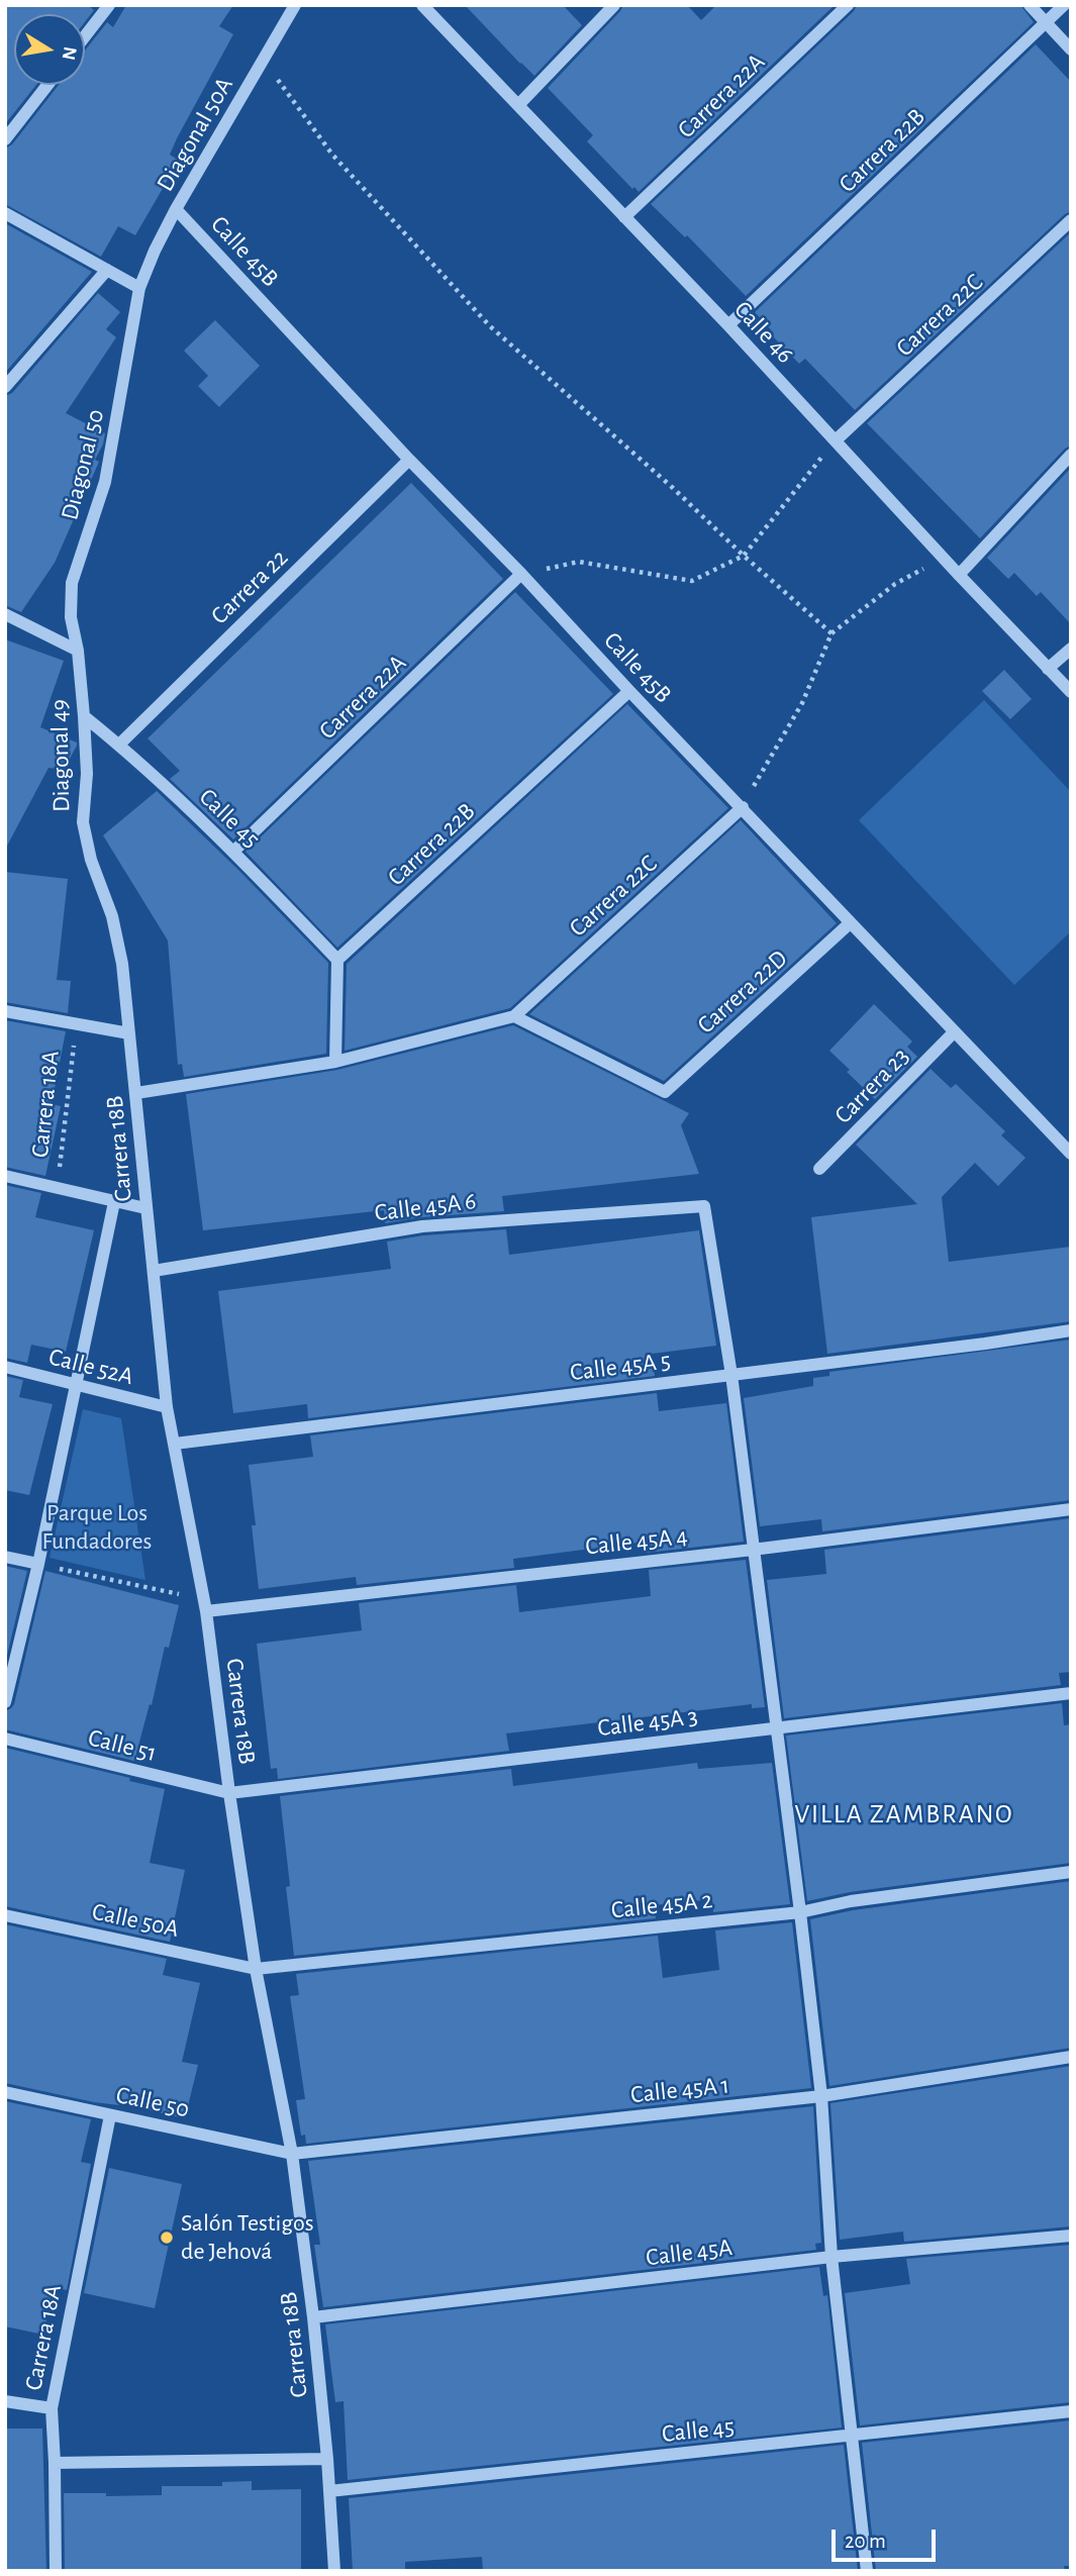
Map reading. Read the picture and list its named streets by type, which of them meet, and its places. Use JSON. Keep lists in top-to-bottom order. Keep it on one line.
{"streets":{"street":["Carrera 22A","Diagonal 50A","Carrera 22B","Calle 45B","Carrera 22C","Calle 46","Diagonal 50","Carrera 22","Diagonal 49","Calle 45","Carrera 22D","Carrera 23","Carrera 18A","Carrera 18B","Calle 45A 6","Calle 52A","Calle 45A 5","Calle 45A 4","Calle 45A 3","Calle 51","Calle 45A 2","Calle 50A","Calle 45A 1","Calle 50","Calle 45A"]},"crossings":[["Carrera 22A","Calle 45B"],["Carrera 22A","Calle 46"],["Carrera 22A","Calle 45"],["Diagonal 50A","Calle 45B"],["Diagonal 50A","Diagonal 50"],["Carrera 22B","Calle 45B"],["Carrera 22B","Calle 46"],["Carrera 22B","Calle 45"],["Calle 45B","Carrera 22C"],["Calle 45B","Carrera 22"],["Calle 45B","Carrera 22D"],["Calle 45B","Carrera 23"],["Carrera 22C","Calle 46"],["Carrera 22C","Carrera 22D"],["Diagonal 50","Diagonal 49"],["Carrera 22","Calle 45"],["Diagonal 49","Calle 45"],["Diagonal 49","Carrera 18B"],["Calle 45","Carrera 18B"],["Carrera 18A","Calle 50"],["Carrera 18B","Calle 45A 6"],["Carrera 18B","Calle 52A"],["Carrera 18B","Calle 45A 5"],["Carrera 18B","Calle 45A 4"],["Carrera 18B","Calle 45A 3"],["Carrera 18B","Calle 51"],["Carrera 18B","Calle 45A 2"],["Carrera 18B","Calle 50A"],["Carrera 18B","Calle 45A 1"],["Carrera 18B","Calle 50"],["Carrera 18B","Calle 45A"],["Calle 45A 6","Calle 45A 5"],["Calle 45A 3","Calle 51"],["Calle 45A 2","Calle 50A"],["Calle 45A 1","Calle 50"]],"districts":["VILLA ZAMBRANO"],"parks":["Parque Los Fundadores"],"places":["Salón Testigos de Jehová"],"scale_bar":"20 m","north":"right"}
